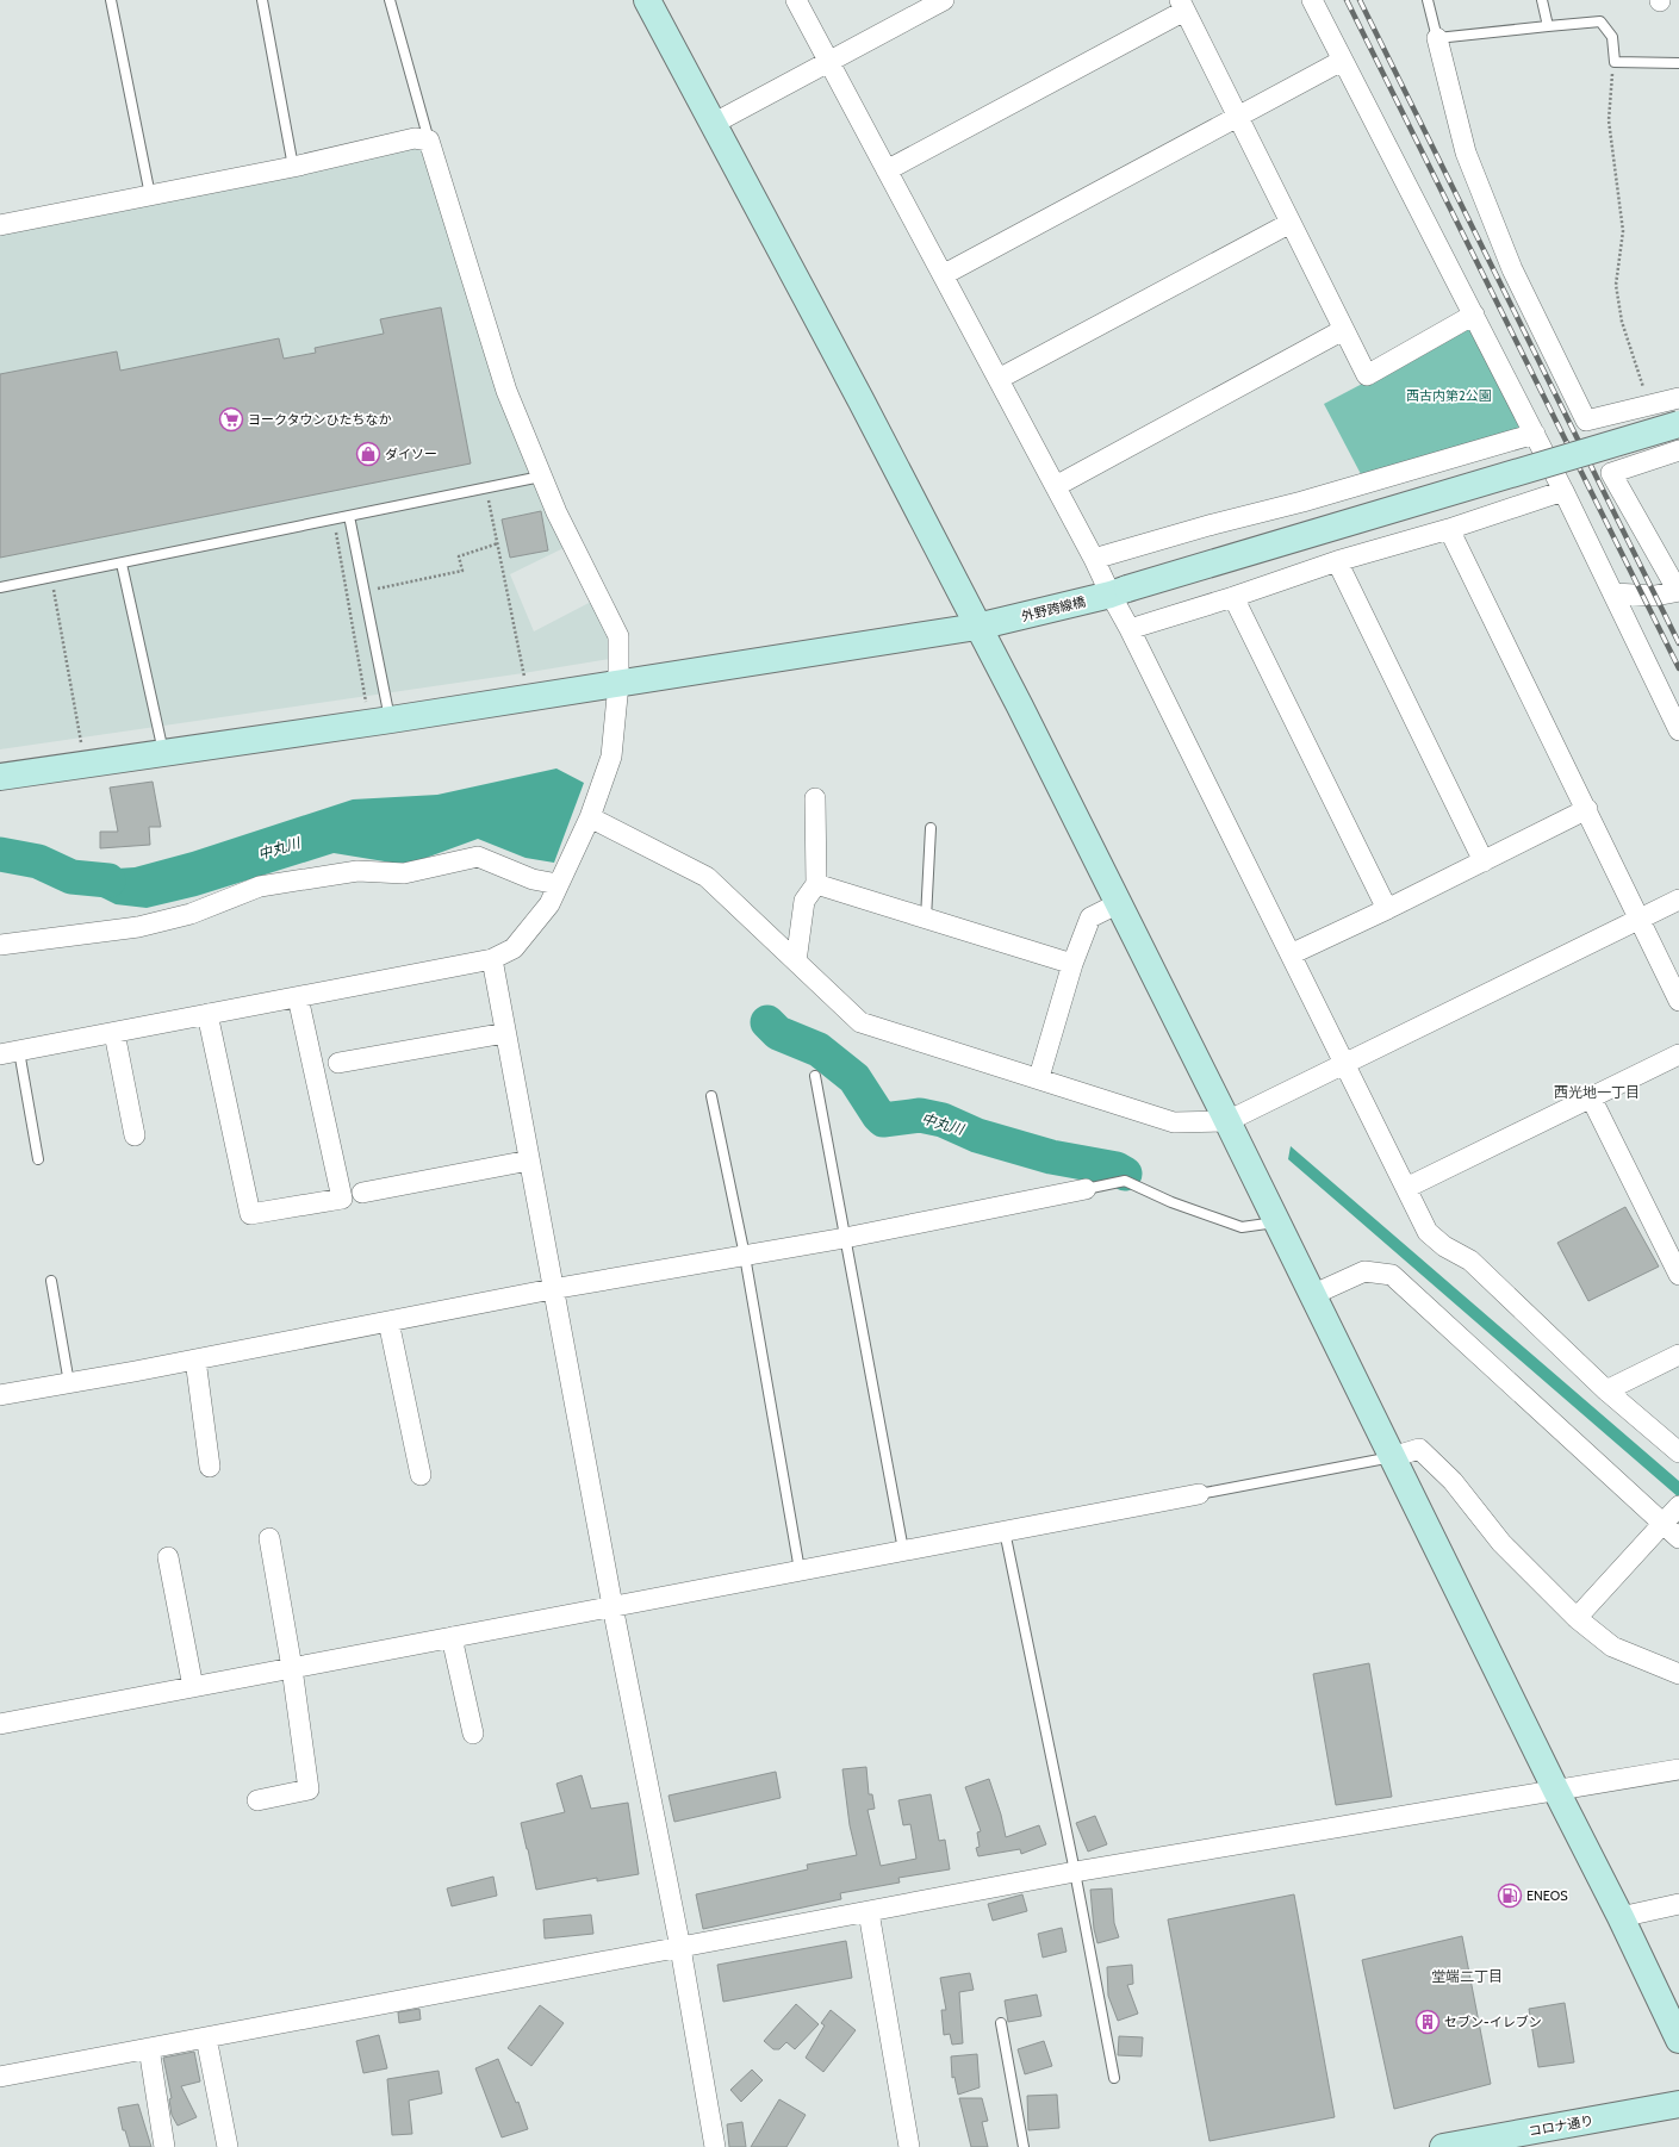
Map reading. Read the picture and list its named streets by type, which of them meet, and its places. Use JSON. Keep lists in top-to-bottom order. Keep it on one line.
{"streets":{"street":["外野跨線橋","コロナ通り"]},"districts":["西光地一丁目","堂端二丁目"],"water":["中丸川"],"parks":["西古内第2公園"],"places":{"supermarket":["ヨークタウンひたちなか"],"shop":["ダイソー"],"fuel station":["ENEOS"],"building":["セブン-イレブン"]}}
